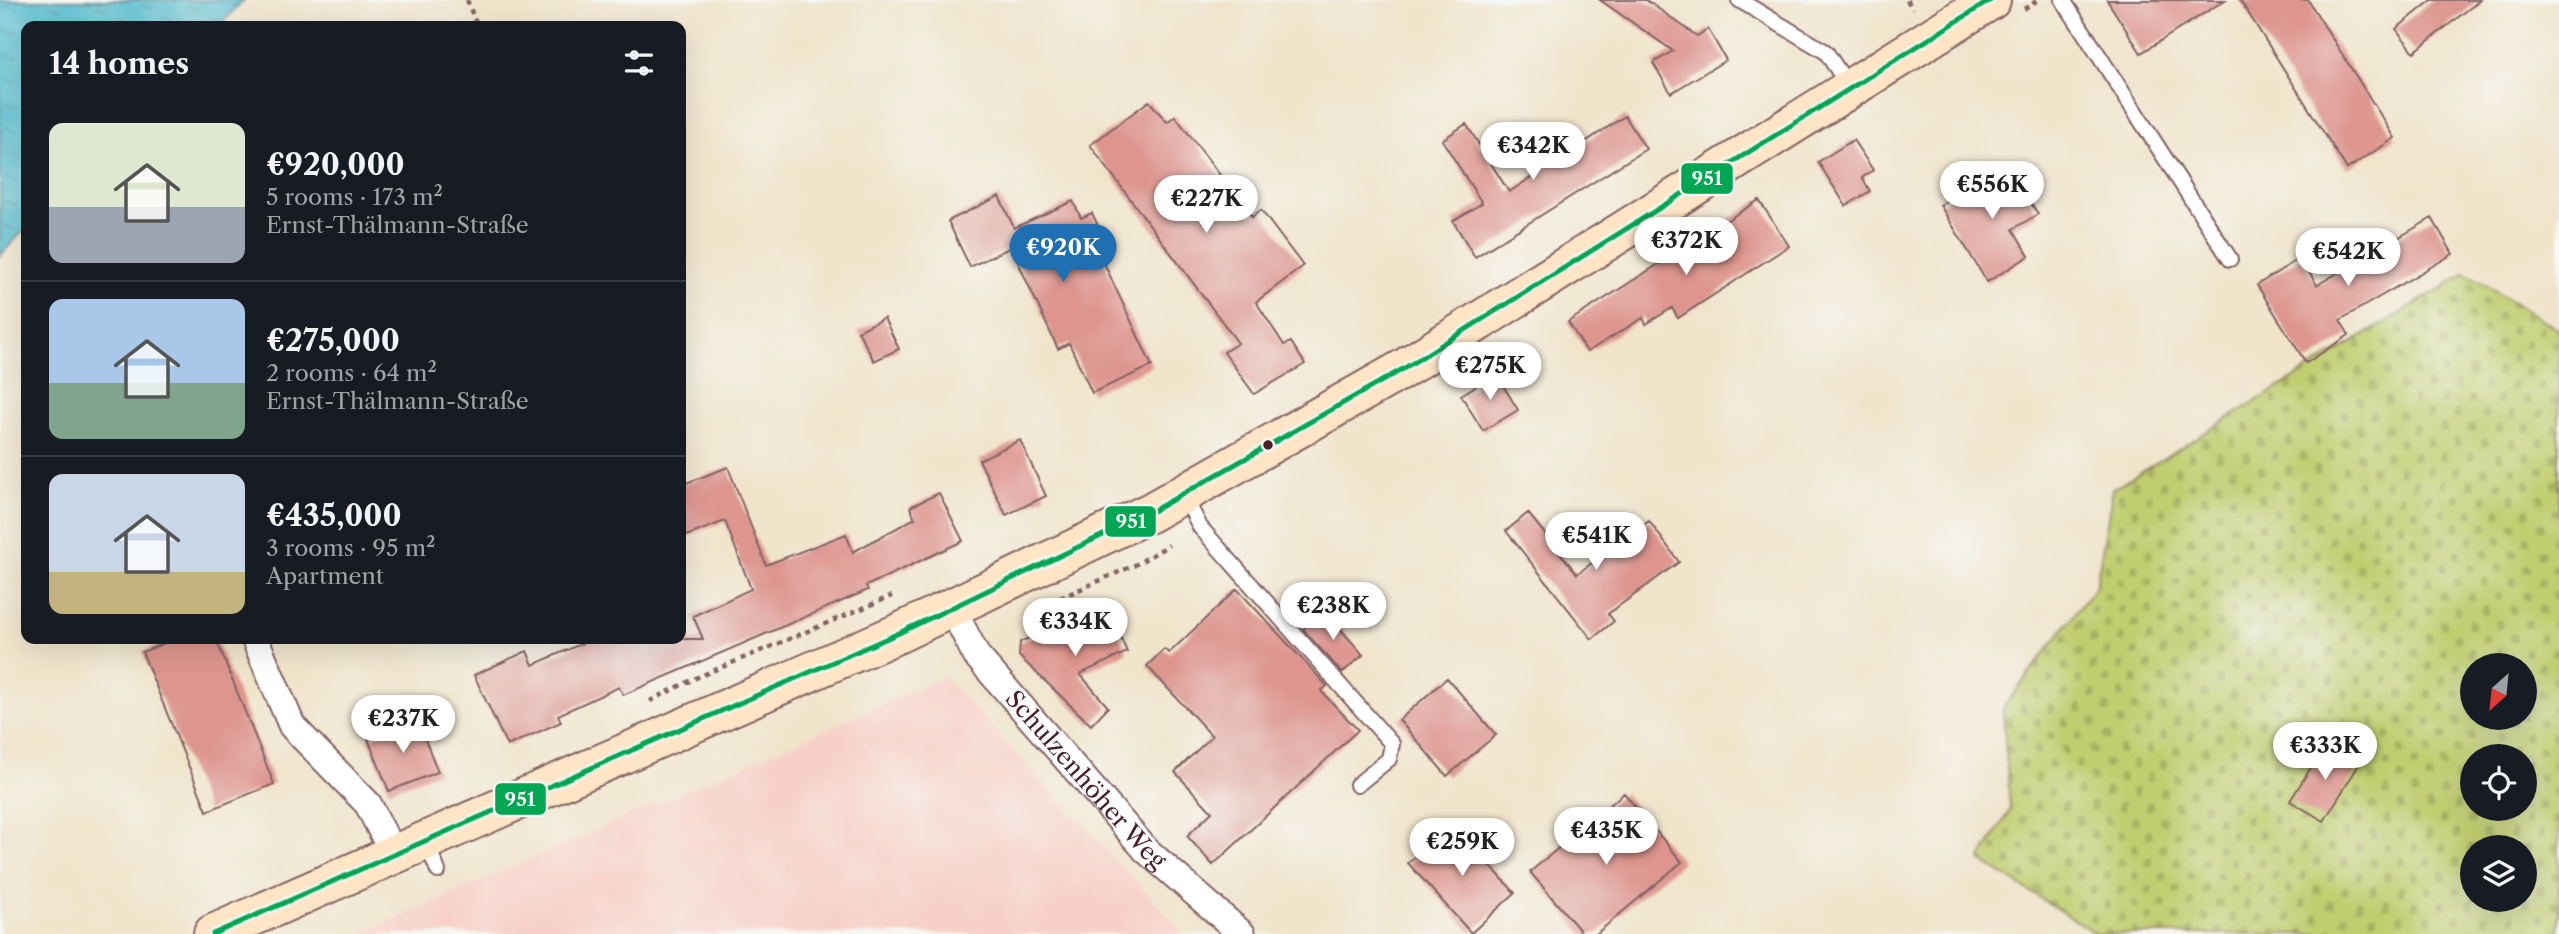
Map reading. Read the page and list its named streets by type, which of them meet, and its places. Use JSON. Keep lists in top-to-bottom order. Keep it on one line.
{"streets":{"street":["Schulzenhöher Weg"]},"lines":["transit line 951"],"north":"bottom left","page":{"heading":"14 homes","list":[{"name":"€920,000","note":"5 rooms · 173 m² · Ernst-Thälmann-Straße"},{"name":"€275,000","note":"2 rooms · 64 m² · Ernst-Thälmann-Straße"},{"name":"€435,000","note":"3 rooms · 95 m² · Apartment"}],"price":["€342K","€556K","€227K","€372K","€920K","€542K","€275K","€541K","€238K","€334K","€237K","€333K","€435K","€259K"]}}
